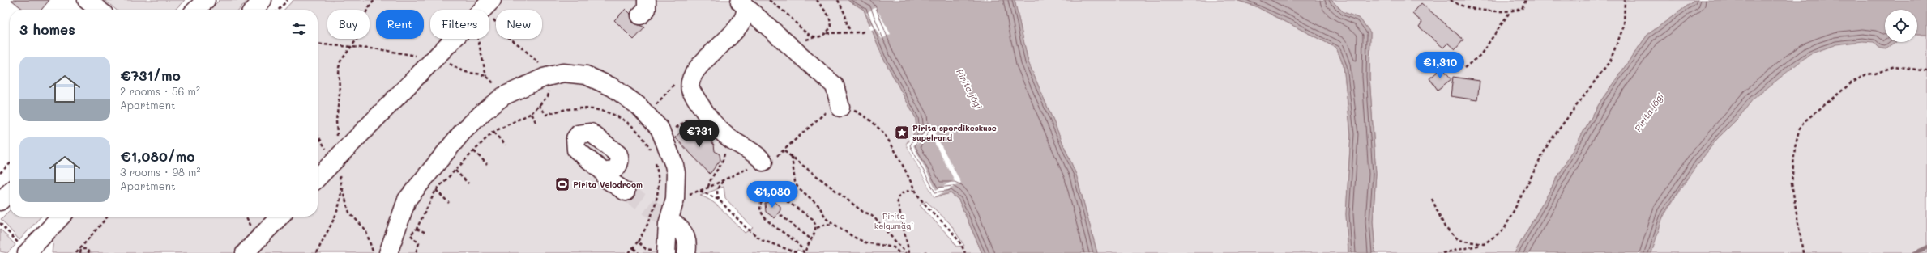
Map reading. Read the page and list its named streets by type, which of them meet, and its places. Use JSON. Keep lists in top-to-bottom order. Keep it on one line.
{"water":["Pirita jõgi"],"parks":["Pirita kelgumägi"],"places":{"place":["Pirita spordikeskuse supelrand"],"sports":["Pirita Velodroom"]},"page":{"chip":["Buy","Rent","Filters","New"],"heading":"3 homes","list":[{"name":"€731/mo","note":"2 rooms · 56 m² · Apartment"},{"name":"€1,080/mo","note":"3 rooms · 98 m² · Apartment"}],"price":["€1,310","€731","€1,080"]}}
